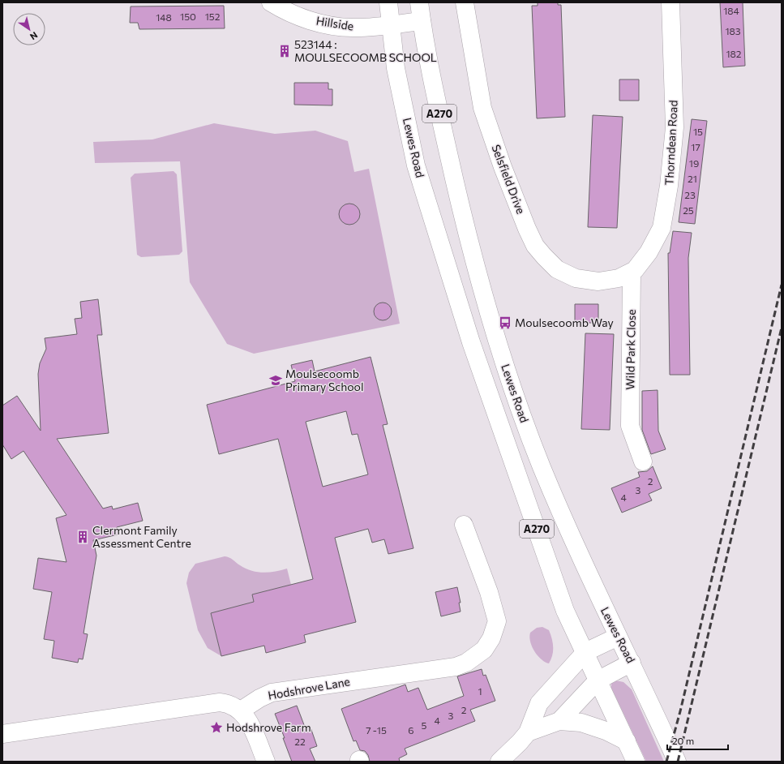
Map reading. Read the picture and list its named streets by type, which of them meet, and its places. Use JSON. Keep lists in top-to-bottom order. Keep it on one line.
{"streets":{"street":["Hillside","A270","Thorndean Road","Lewes Road","Selsfield Drive","Wild Park Close","Hodshrove Lane"]},"crossings":[["Hillside","Lewes Road"],["Thorndean Road","Selsfield Drive"],["Thorndean Road","Wild Park Close"],["Selsfield Drive","Wild Park Close"]],"places":{"building":["523144 : MOULSECOOMB SCHOOL","Clermont Family Assessment Centre"],"bus stop":["Moulsecoomb Way"],"school or university":["Moulsecoomb Primary School"],"place":["Hodshrove Farm"]},"house_numbers":["184","150","152","148","183","182","15","17","19","21","23","25","2","3","4","1","2","3","4","5","7 -15","6","22"],"scale_bar":"20 m","north":"bottom right"}
